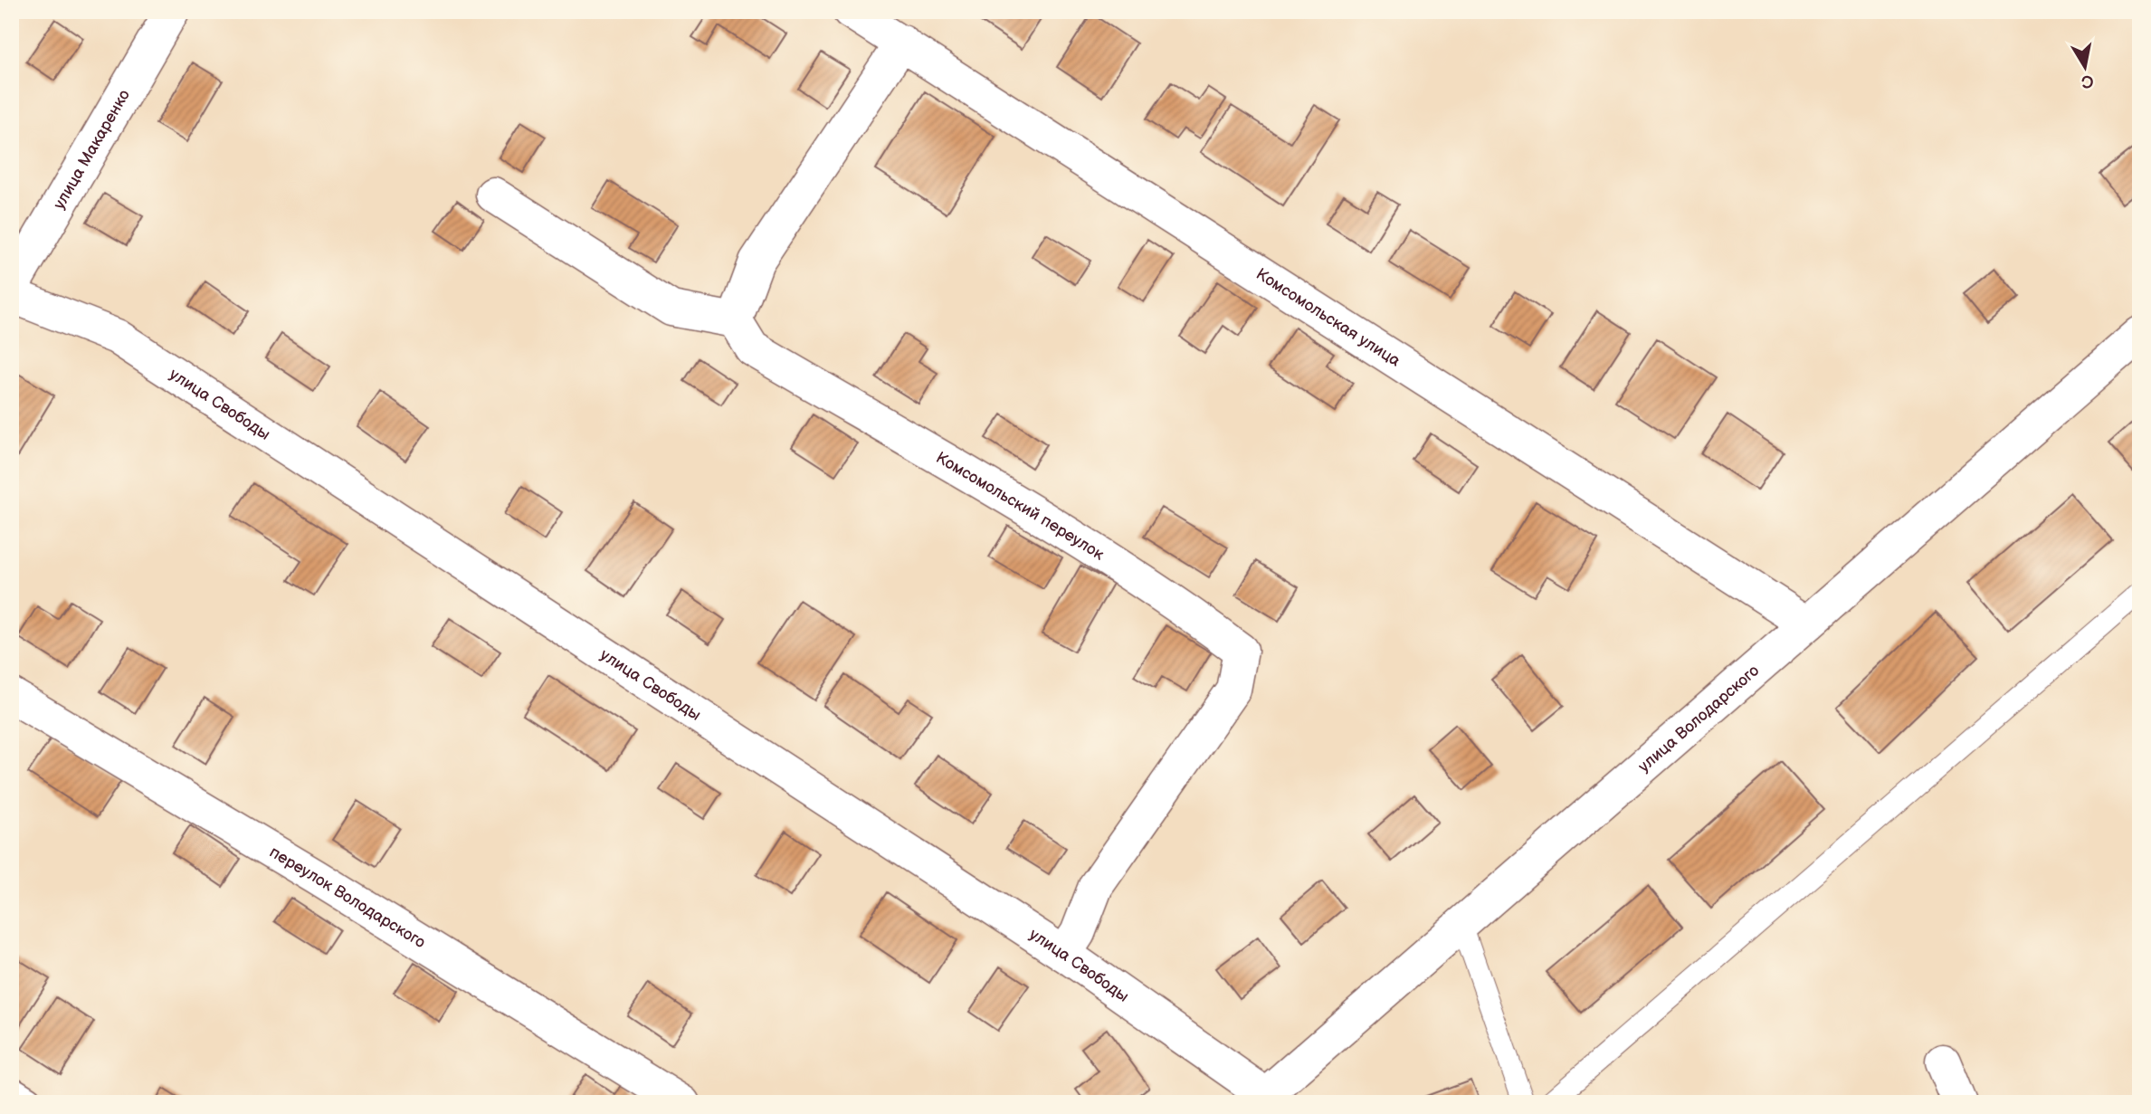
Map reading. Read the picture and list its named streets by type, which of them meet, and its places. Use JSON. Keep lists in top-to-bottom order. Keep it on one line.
{"streets":{"street":["улица Макаренко","Комсомольская улица","улица Свободы","Комсомольский переулок","улица Володарского","переулок Володарского"]},"crossings":[["Комсомольская улица","улица Володарского"],["улица Свободы","Комсомольский переулок"],["улица Свободы","улица Володарского"]],"north":"bottom"}
